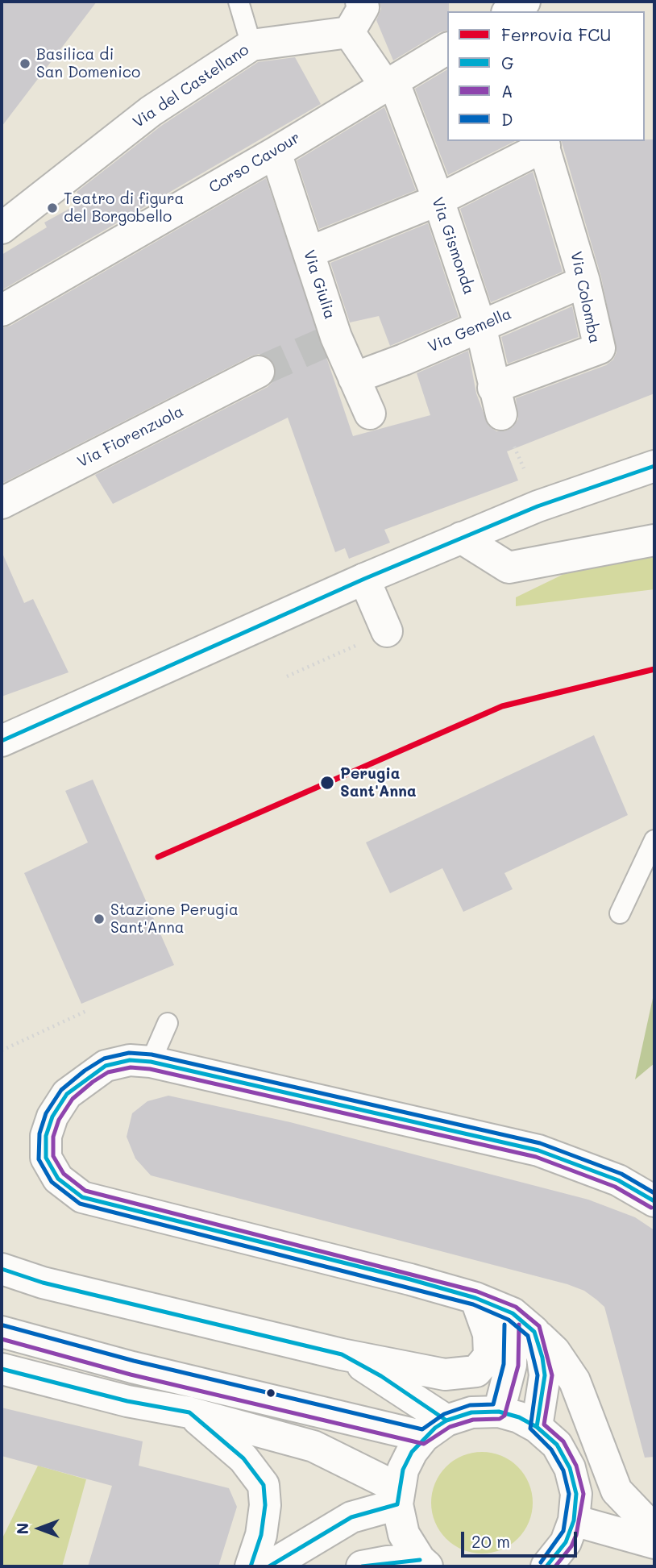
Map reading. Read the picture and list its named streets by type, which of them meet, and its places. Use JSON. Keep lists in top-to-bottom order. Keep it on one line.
{"streets":{"street":["Via del Castellano","Corso Cavour","Via Gismonda","Via Giulia","Via Colomba","Via Gemella","Via Fiorenzuola"]},"crossings":[["Corso Cavour","Via Gismonda"],["Corso Cavour","Via Giulia"],["Via Gismonda","Via Colomba"],["Via Gismonda","Via Gemella"],["Via Giulia","Via Gemella"],["Via Colomba","Via Gemella"]],"places":["Basilica di San Domenico","Teatro di figura del Borgobello","Perugia Sant'Anna","Stazione Perugia Sant'Anna"],"lines":["transit line G","rail line FCU","transit line D","transit line A"],"legend":["Ferrovia FCU","G","A","D"],"scale_bar":"20 m","north":"left"}
